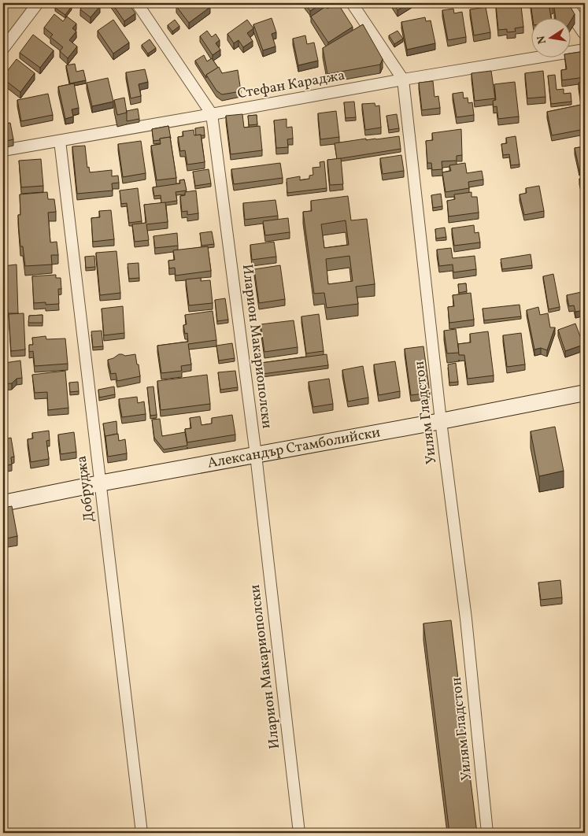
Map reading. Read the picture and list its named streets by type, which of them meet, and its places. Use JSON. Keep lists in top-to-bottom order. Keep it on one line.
{"streets":{"main road":["Александър Стамболийски"],"street":["Стефан Караджа","Иларион Макариополски","Уилям Гладстон","Добруджа"]},"crossings":[["Стефан Караджа","Иларион Макариополски"],["Стефан Караджа","Уилям Гладстон"],["Стефан Караджа","Добруджа"],["Иларион Макариополски","Александър Стамболийски"],["Уилям Гладстон","Александър Стамболийски"],["Александър Стамболийски","Добруджа"]],"north":"left"}
